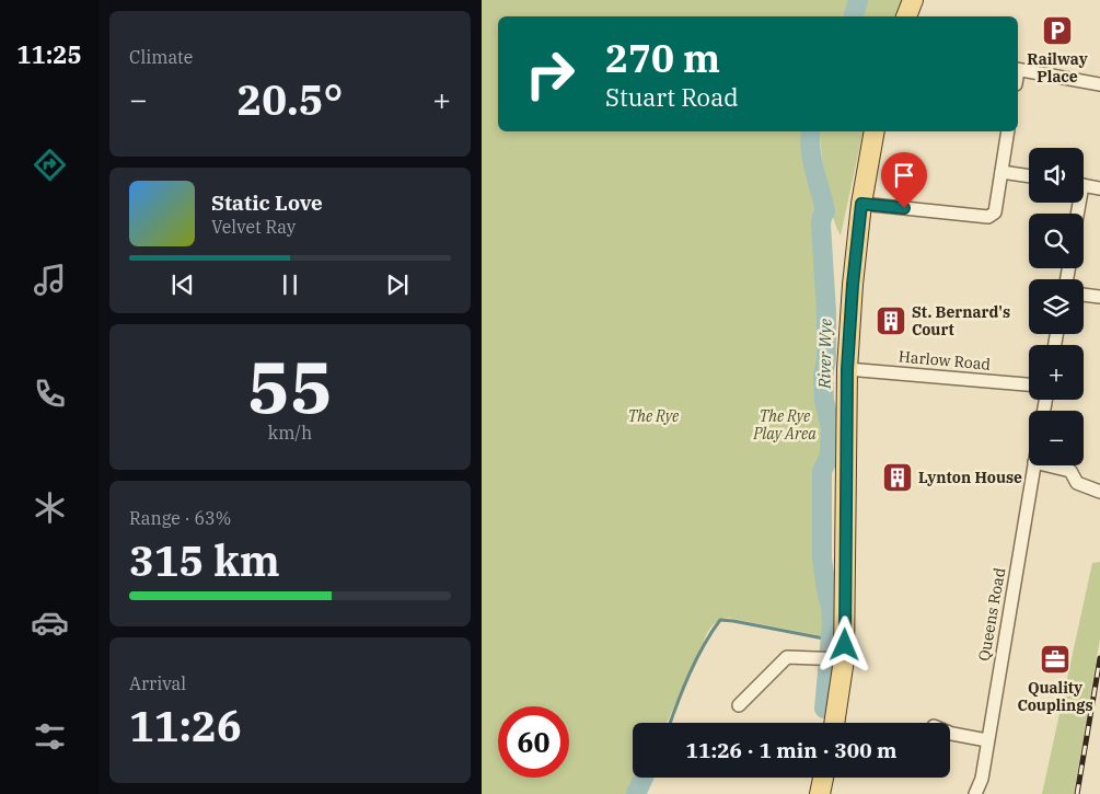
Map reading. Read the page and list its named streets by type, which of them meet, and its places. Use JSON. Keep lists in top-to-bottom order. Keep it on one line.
{"streets":{"street":["Harlow Road","Queens Road"]},"water":["River Wye"],"parks":["The Rye","The Rye Play Area"],"places":{"parking":["Railway Place"],"building":["St. Bernard's Court","Lynton House"],"office":["Quality Couplings"]},"page":{"tabs":"11:25","tile":["Climate",["55","km/h"],["Range · 63%","315 km"],["Arrival","11:26"]],"turn":["270 m","Stuart Road"],"heat":["−","20.5°","+"],"map_buttons":["+","−"],"song":["Static Love","Velvet Ray"],"limit":"60","trip":"11:26 · 1 min · 300 m"}}
